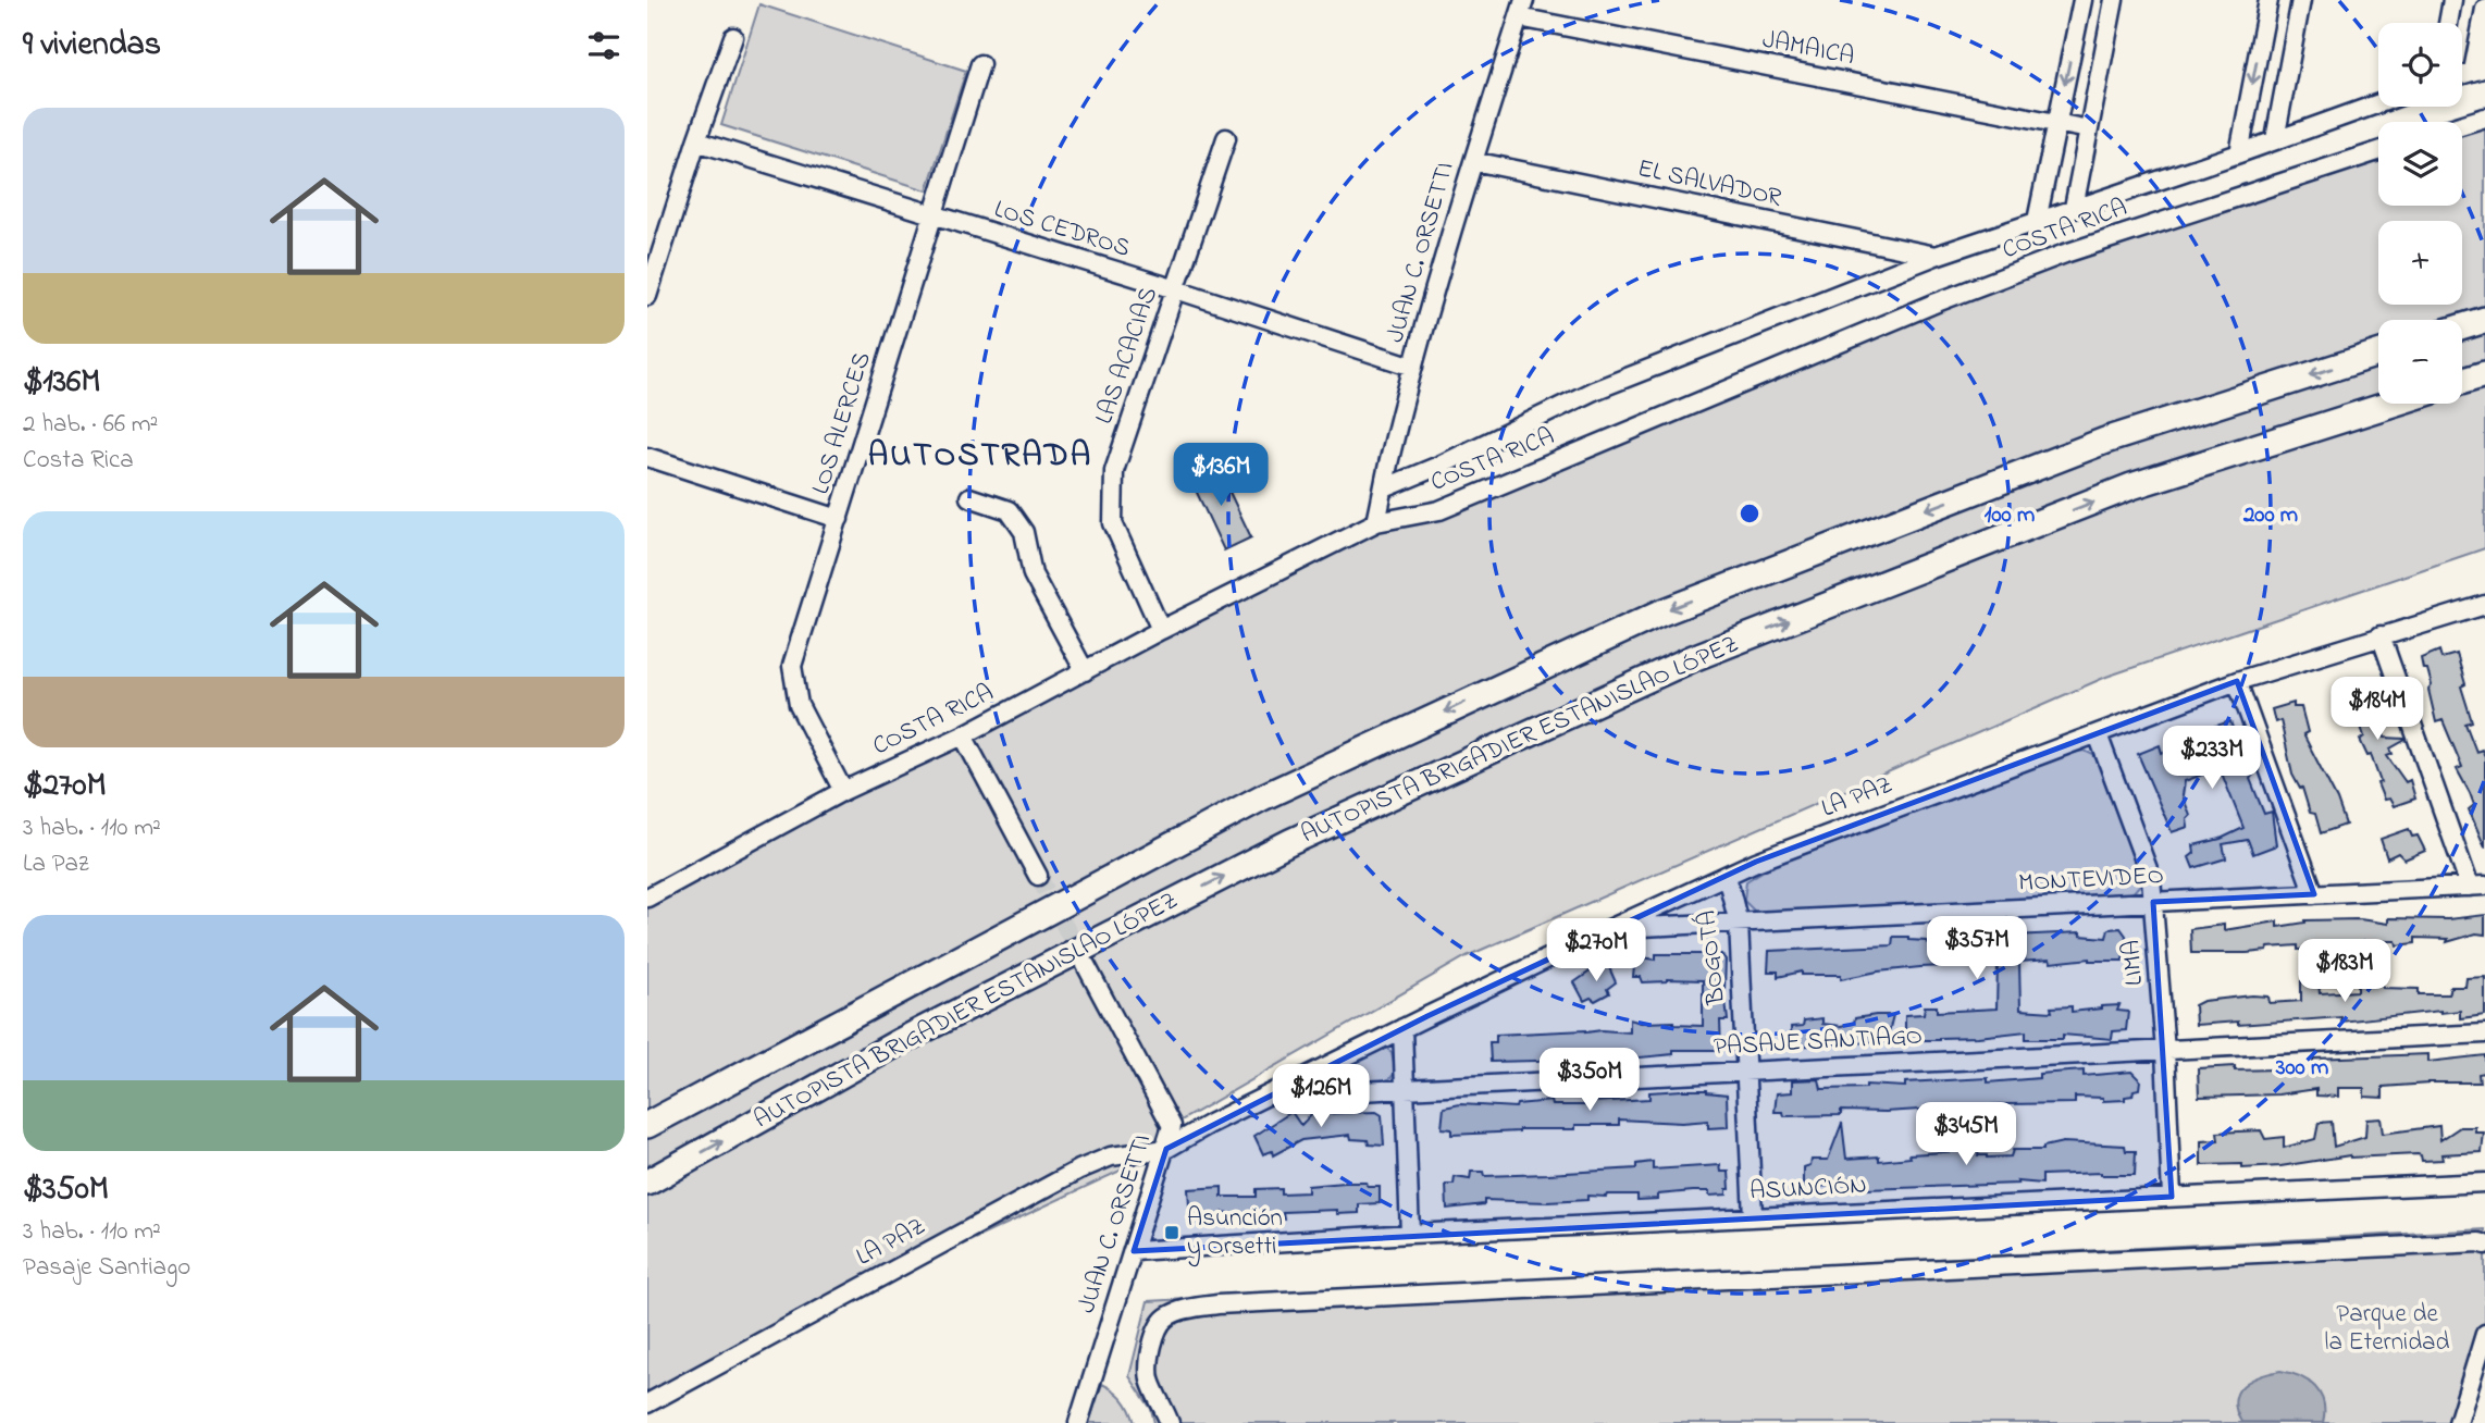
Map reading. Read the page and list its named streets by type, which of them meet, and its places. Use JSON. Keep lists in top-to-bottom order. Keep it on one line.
{"streets":{"highway":["AUTOPISTA BRIGADIER ESTANISLAO LÓPEZ"],"street":["JAMAICA","EL SALVADOR","LOS CEDROS","COSTA RICA","JUAN C. ORSETTI","LAS ACACIAS","LOS ALERCES","LA PAZ","MONTEVIDEO","BOGOTÁ","LIMA","PASAJE SANTIAGO","ASUNCIÓN"]},"crossings":[["JAMAICA","JUAN C. ORSETTI"],["EL SALVADOR","COSTA RICA"],["EL SALVADOR","JUAN C. ORSETTI"],["LOS CEDROS","JUAN C. ORSETTI"],["LOS CEDROS","LAS ACACIAS"],["LOS CEDROS","LOS ALERCES"],["COSTA RICA","JUAN C. ORSETTI"],["COSTA RICA","LAS ACACIAS"],["COSTA RICA","LOS ALERCES"],["JUAN C. ORSETTI","LA PAZ"],["JUAN C. ORSETTI","PASAJE SANTIAGO"],["JUAN C. ORSETTI","ASUNCIÓN"],["LA PAZ","MONTEVIDEO"],["LA PAZ","BOGOTÁ"],["LA PAZ","LIMA"],["LA PAZ","PASAJE SANTIAGO"],["MONTEVIDEO","BOGOTÁ"],["MONTEVIDEO","LIMA"],["BOGOTÁ","PASAJE SANTIAGO"],["BOGOTÁ","ASUNCIÓN"],["LIMA","PASAJE SANTIAGO"],["LIMA","ASUNCIÓN"]],"districts":["AUTOSTRADA"],"parks":["Parque de la Eternidad"],"places":{"transit":["Asunción y Orsetti"]},"page":{"heading":"9 viviendas","map_buttons":["+","−"],"list":[{"name":"$136M","note":"2 hab. · 66 m² · Costa Rica"},{"name":"$270M","note":"3 hab. · 110 m² · La Paz"},{"name":"$350M","note":"3 hab. · 110 m² · Pasaje Santiago"}],"price":["$136M","$184M","$233M","$357M","$270M","$183M","$350M","$126M","$345M"]},"rings":["100 m","200 m","300 m"]}
